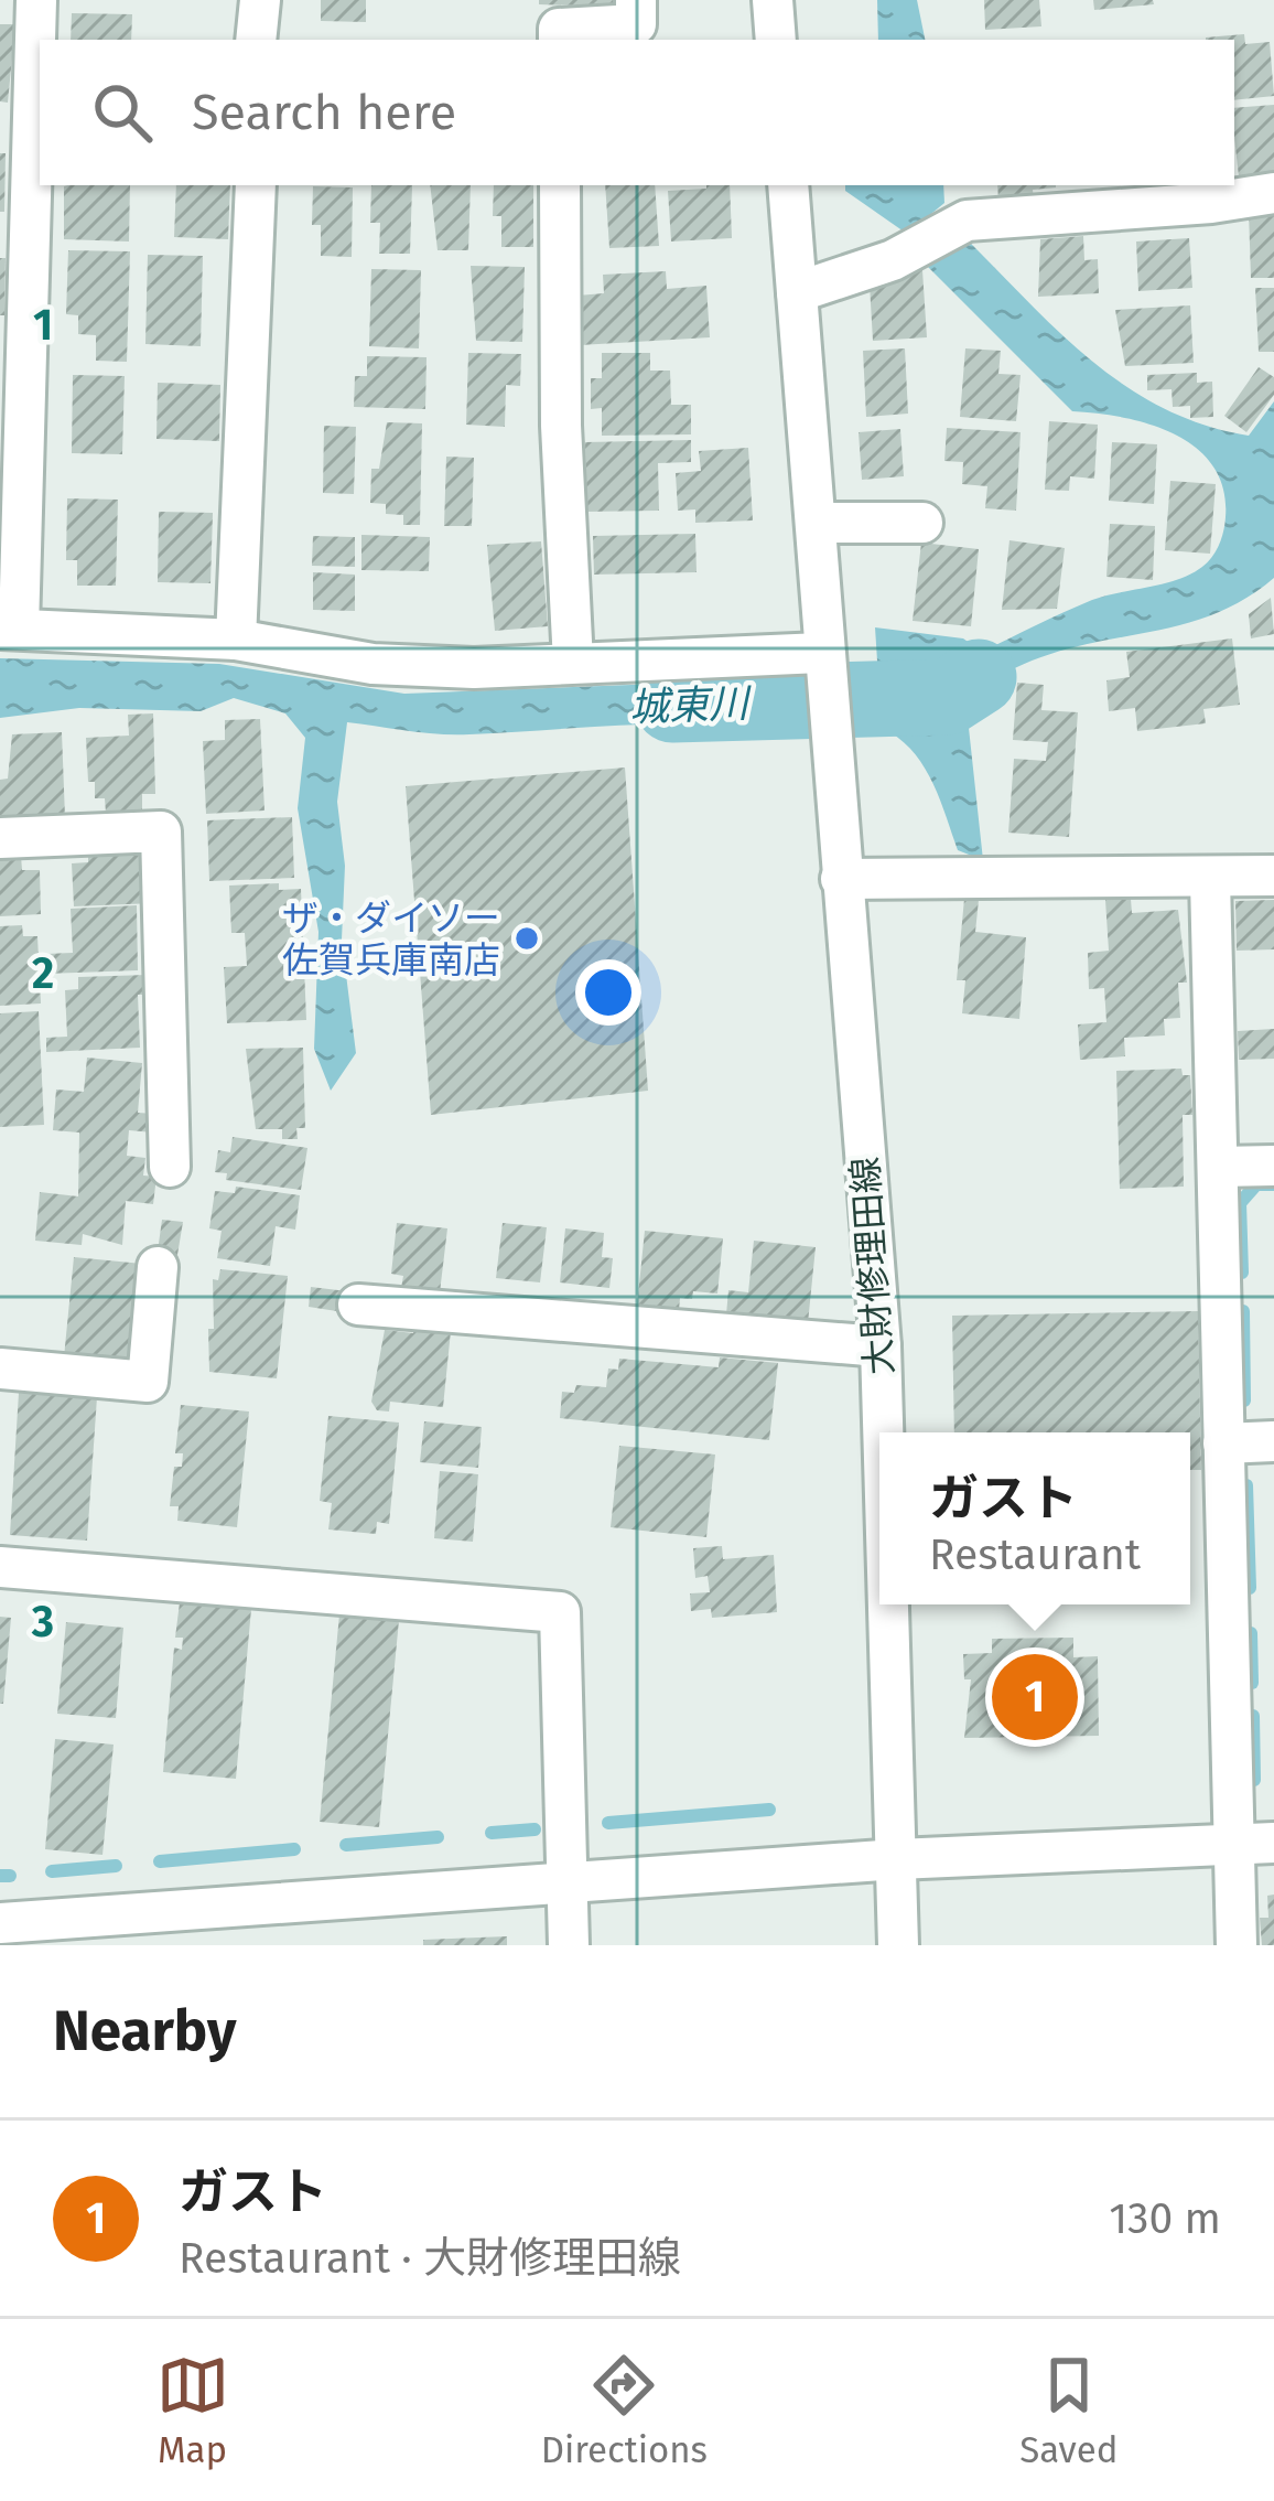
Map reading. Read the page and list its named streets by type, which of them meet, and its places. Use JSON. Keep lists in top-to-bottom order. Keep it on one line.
{"streets":{"street":["大財修理田線"]},"water":["城東川"],"places":["ザ・ダイソー 佐賀兵庫南店"],"page":{"search":"Search here","popup":["ガスト","Restaurant"],"pins":"1","heading":"Nearby","list":[{"mark":"1","name":"ガスト","note":"Restaurant · 大財修理田線","value":"130 m"}],"nav":["Map","Directions","Saved"]},"grid":{"rows":["1","2","3"]}}
